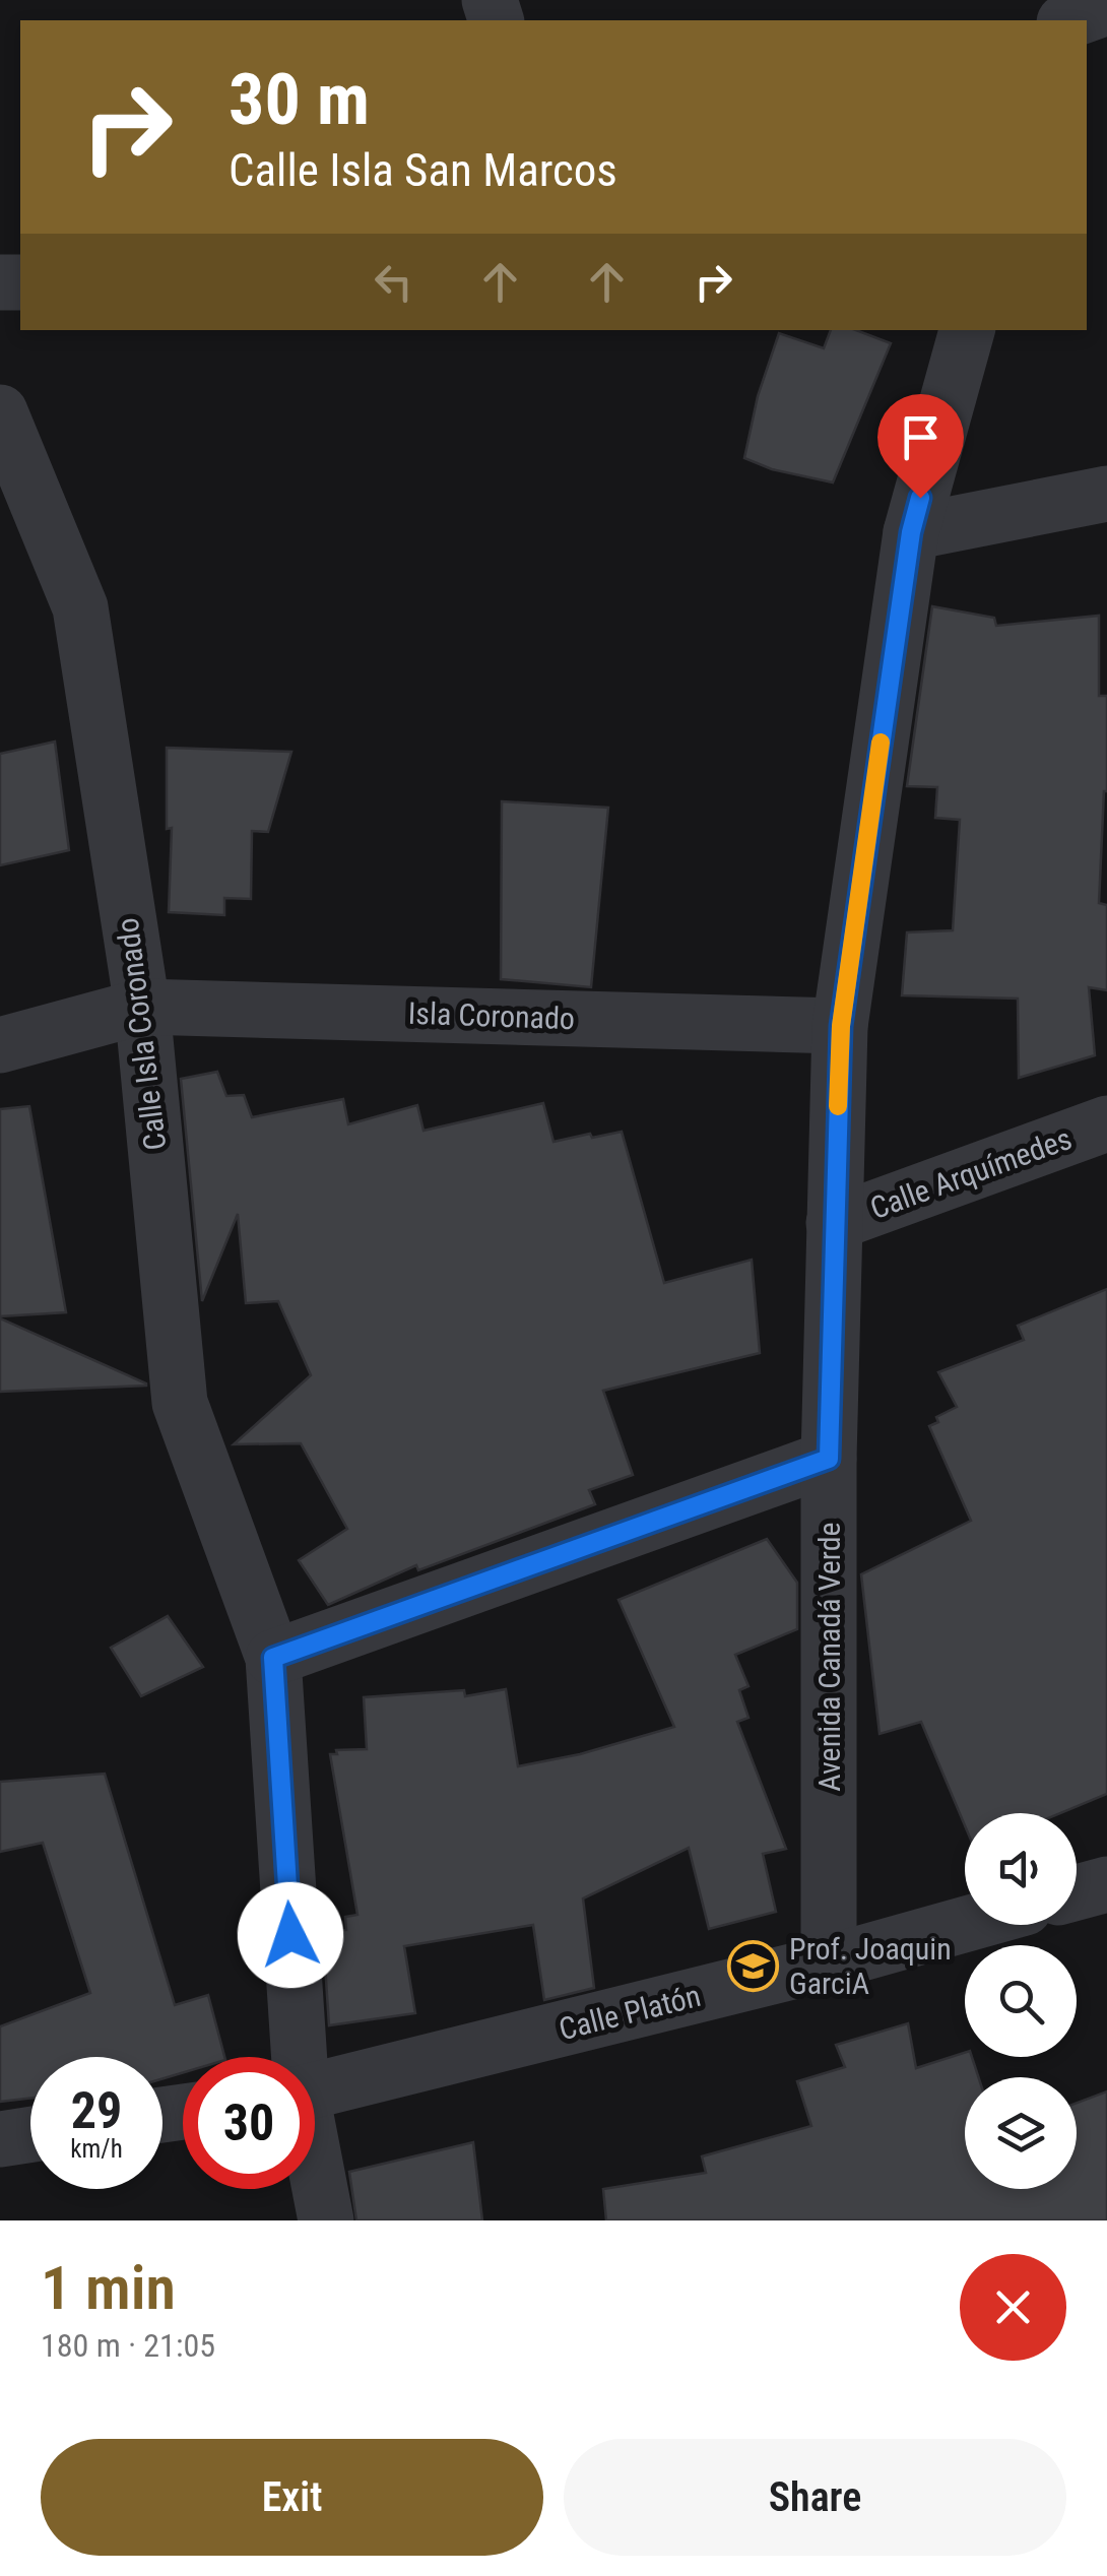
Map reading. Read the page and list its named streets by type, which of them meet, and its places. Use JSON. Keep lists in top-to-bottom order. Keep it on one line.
{"streets":{"street":["Isla Coronado","Calle Isla Coronado","Calle Arquímedes","Avenida Canadá Verde","Calle Platón"]},"crossings":[["Isla Coronado","Calle Isla Coronado"],["Isla Coronado","Avenida Canadá Verde"],["Calle Arquímedes","Avenida Canadá Verde"],["Avenida Canadá Verde","Calle Platón"]],"places":{"school or university":["Prof. Joaquin GarciA"]},"page":{"turn":["30 m","Calle Isla San Marcos"],"speed":"29 km/h","limit":"30","heading":["1 min","180 m · 21:05"],"buttons":["Exit","Share"]}}
